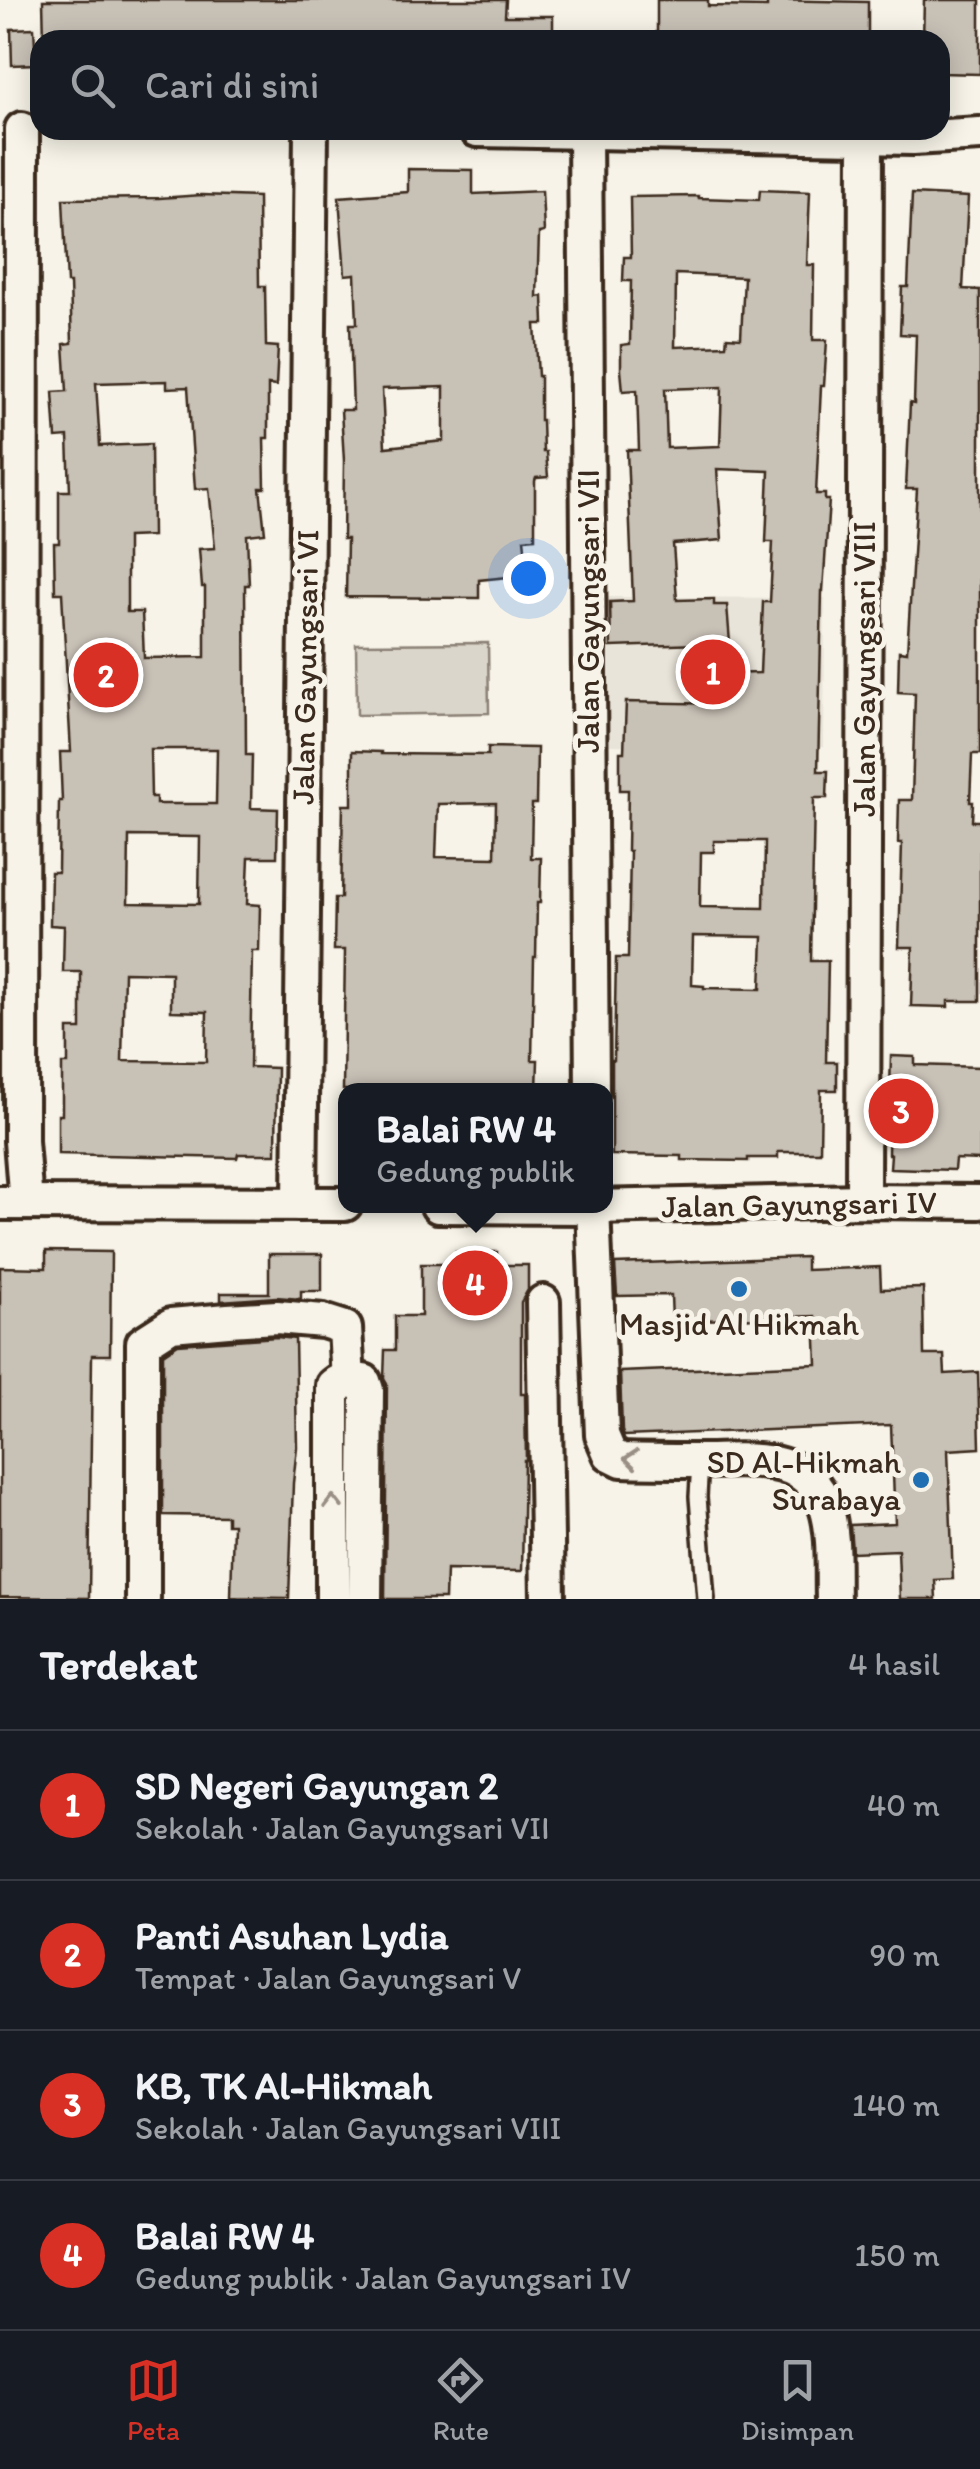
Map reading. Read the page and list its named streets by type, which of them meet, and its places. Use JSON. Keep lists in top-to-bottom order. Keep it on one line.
{"streets":{"street":["Jalan Gayungsari VII","Jalan Gayungsari VI","Jalan Gayungsari VIII","Jalan Gayungsari IV"]},"crossings":[["Jalan Gayungsari VIII","Jalan Gayungsari IV"]],"places":["Masjid Al Hikmah","SD Al-Hikmah Surabaya"],"page":{"search":"Cari di sini","pins":["1","2","3","4"],"popup":["Balai RW 4","Gedung publik"],"heading":["Terdekat","4 hasil"],"list":[{"mark":"1","name":"SD Negeri Gayungan 2","note":"Sekolah · Jalan Gayungsari VII","value":"40 m"},{"mark":"2","name":"Panti Asuhan Lydia","note":"Tempat · Jalan Gayungsari V","value":"90 m"},{"mark":"3","name":"KB, TK Al-Hikmah","note":"Sekolah · Jalan Gayungsari VIII","value":"140 m"},{"mark":"4","name":"Balai RW 4","note":"Gedung publik · Jalan Gayungsari IV","value":"150 m"}],"nav":["Peta","Rute","Disimpan"]}}
